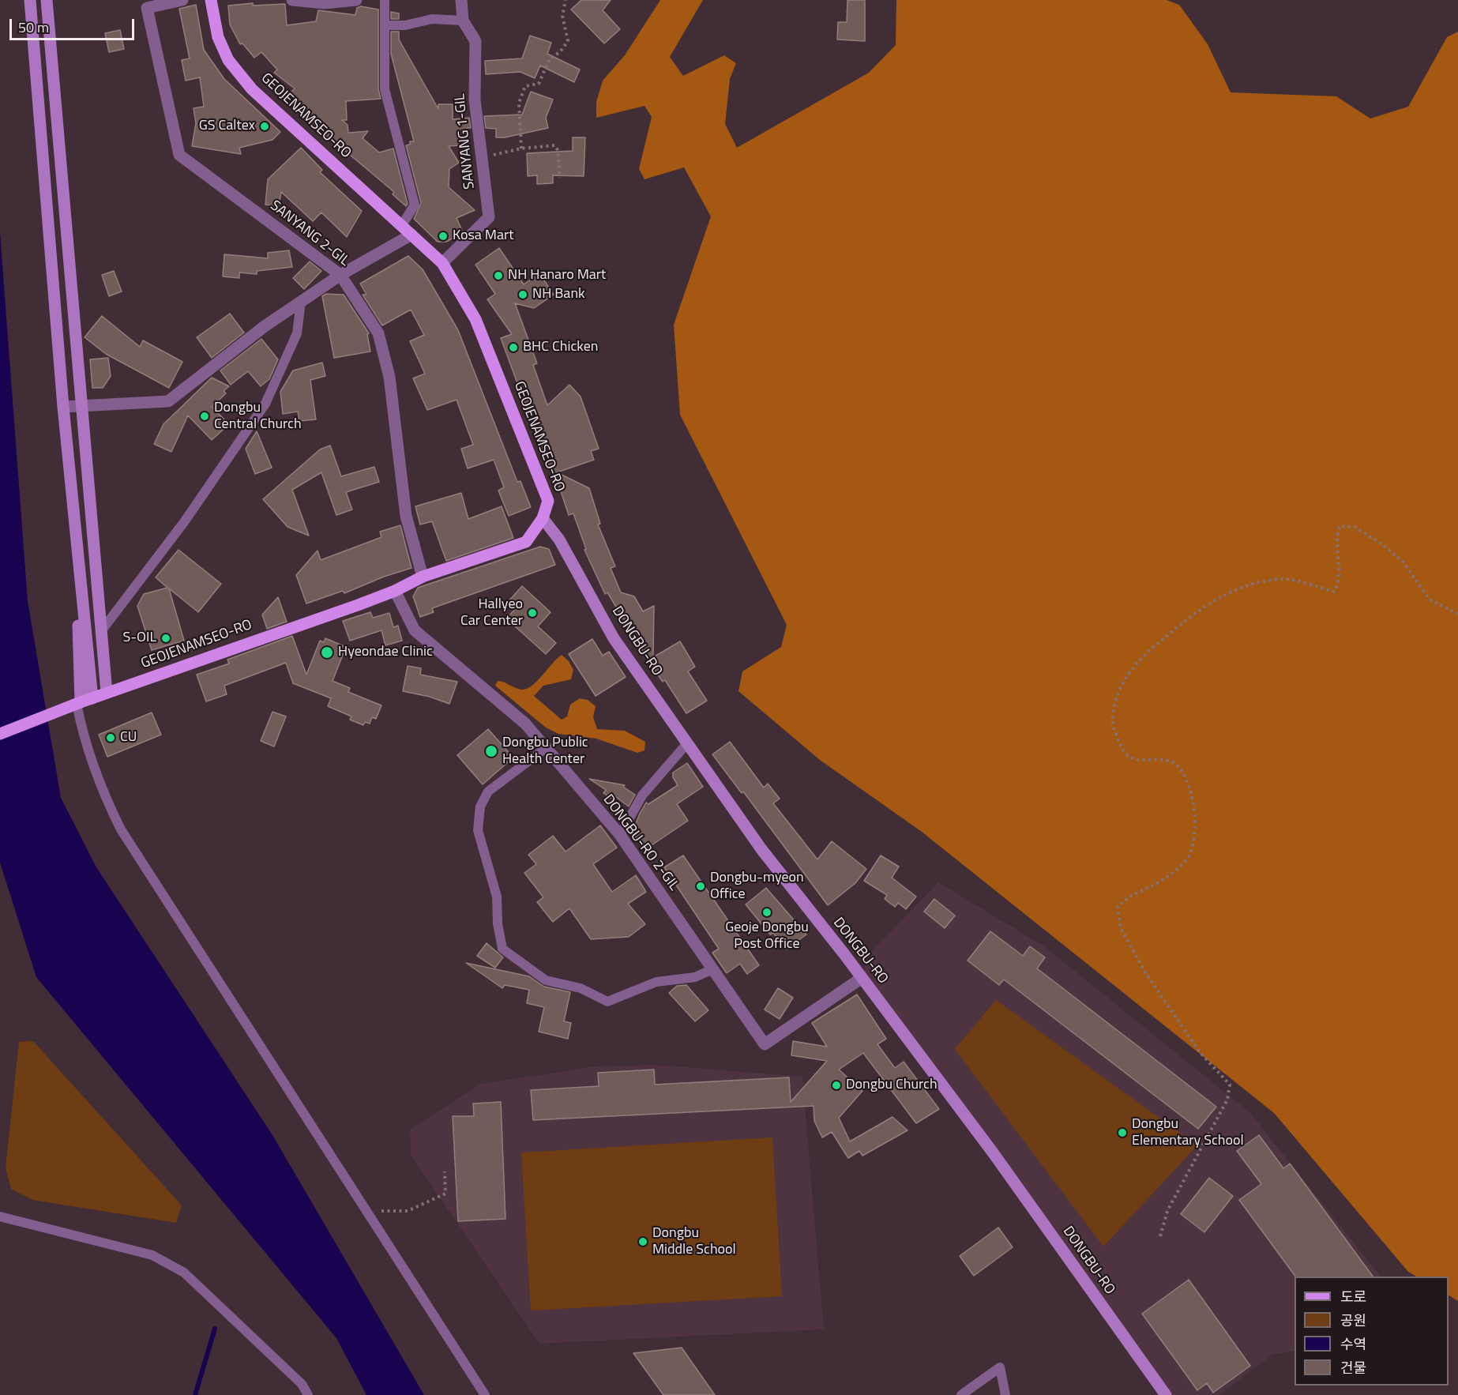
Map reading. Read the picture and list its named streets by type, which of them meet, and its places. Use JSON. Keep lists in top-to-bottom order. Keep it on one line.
{"streets":{"main road":["GEOJENAMSEO-RO"],"street":["SANYANG 1-GIL","SANYANG 2-GIL","DONGBU-RO","DONGBU-RO 2-GIL"]},"crossings":[["GEOJENAMSEO-RO","SANYANG 1-GIL"],["GEOJENAMSEO-RO","SANYANG 2-GIL"],["GEOJENAMSEO-RO","DONGBU-RO"],["GEOJENAMSEO-RO","DONGBU-RO 2-GIL"],["DONGBU-RO","DONGBU-RO 2-GIL"]],"places":["GS Caltex","Kosa Mart","NH Hanaro Mart","NH Bank","BHC Chicken","Dongbu Central Church","Hallyeo Car Center","S-OIL","Hyeondae Clinic","CU","Dongbu Public Health Center","Dongbu-myeon Office","Geoje Dongbu Post Office","Dongbu Church","Dongbu Elementary School","Dongbu Middle School"],"legend":["도로","공원","수역","건물"],"scale_bar":"50 m"}
